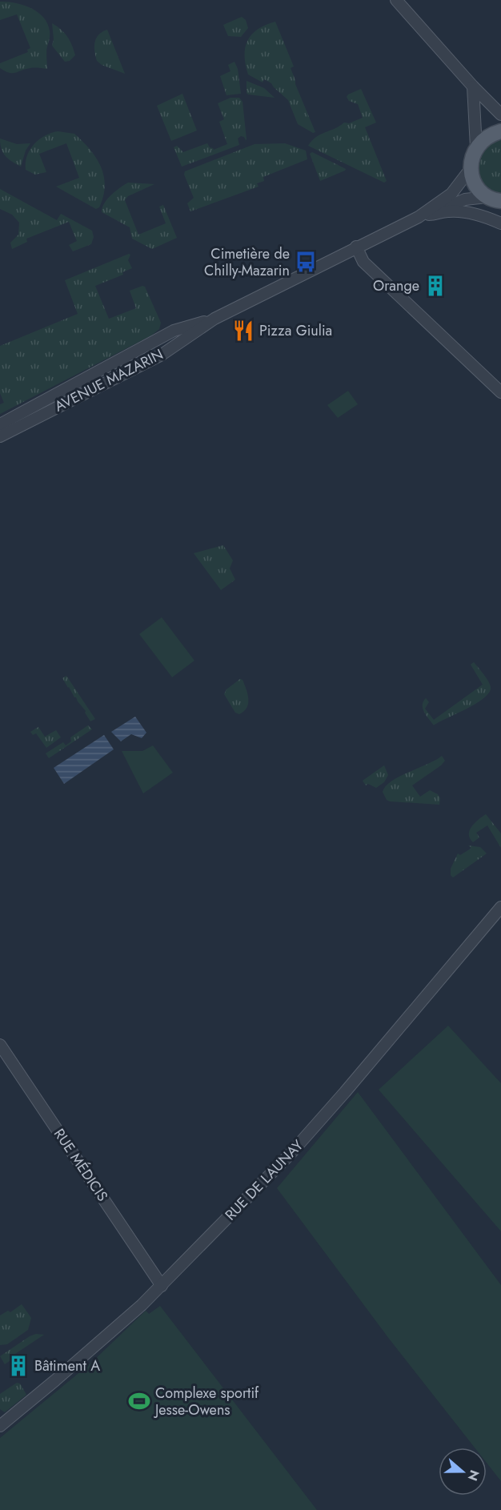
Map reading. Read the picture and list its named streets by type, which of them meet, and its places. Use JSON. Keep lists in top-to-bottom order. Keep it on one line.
{"streets":{"street":["AVENUE MAZARIN","RUE MÉDICIS","RUE DE LAUNAY"]},"crossings":[["RUE MÉDICIS","RUE DE LAUNAY"]],"places":{"bus stop":["Cimetière de Chilly-Mazarin"],"building":["Orange","Bâtiment A"],"restaurant":["Pizza Giulia"],"sports":["Complexe sportif Jesse-Owens"]},"north":"right"}
